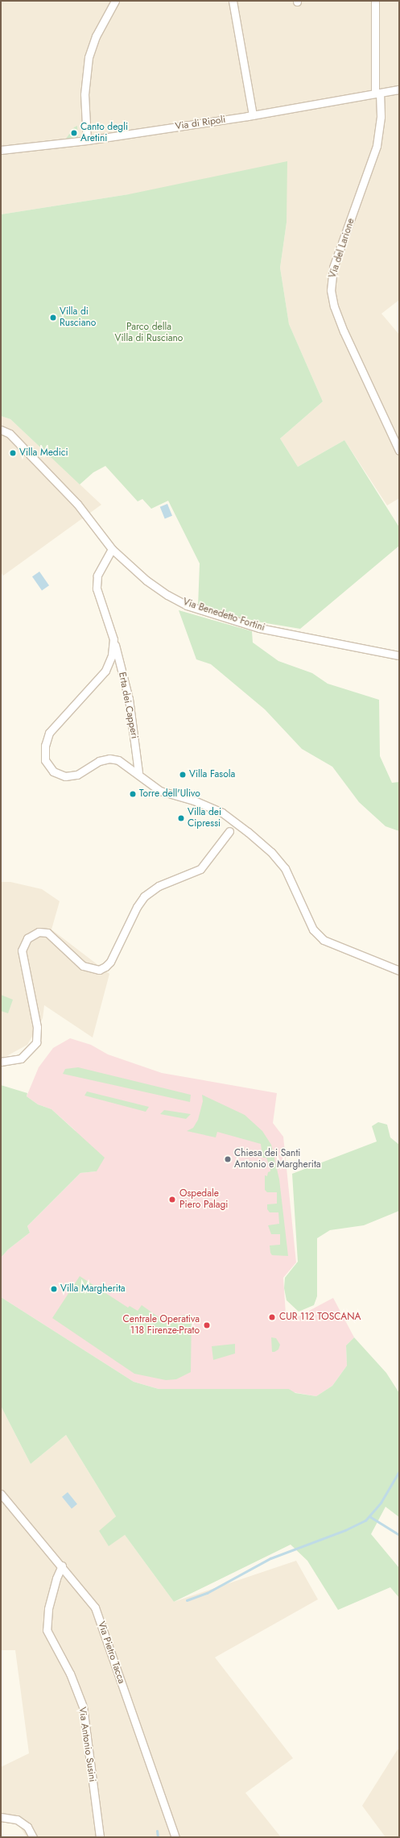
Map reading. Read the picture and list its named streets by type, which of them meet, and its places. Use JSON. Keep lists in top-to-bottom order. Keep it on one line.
{"streets":{"street":["Via di Ripoli","Via del Larione","Via Benedetto Fortini","Erta dei Capperi","Via Pietro Tacca","Via Antonio Susini"]},"crossings":[["Via di Ripoli","Via del Larione"],["Via Benedetto Fortini","Erta dei Capperi"],["Via Pietro Tacca","Via Antonio Susini"]],"parks":["Parco della Villa di Rusciano"],"places":["Canto degli Aretini","Villa di Rusciano","Villa Medici","Villa Fasola","Torre dell'Ulivo","Villa dei Cipressi","Chiesa dei Santi Antonio e Margherita","Ospedale Piero Palagi","Villa Margherita","CUR 112 TOSCANA","Centrale Operativa 118 Firenze-Prato"]}
